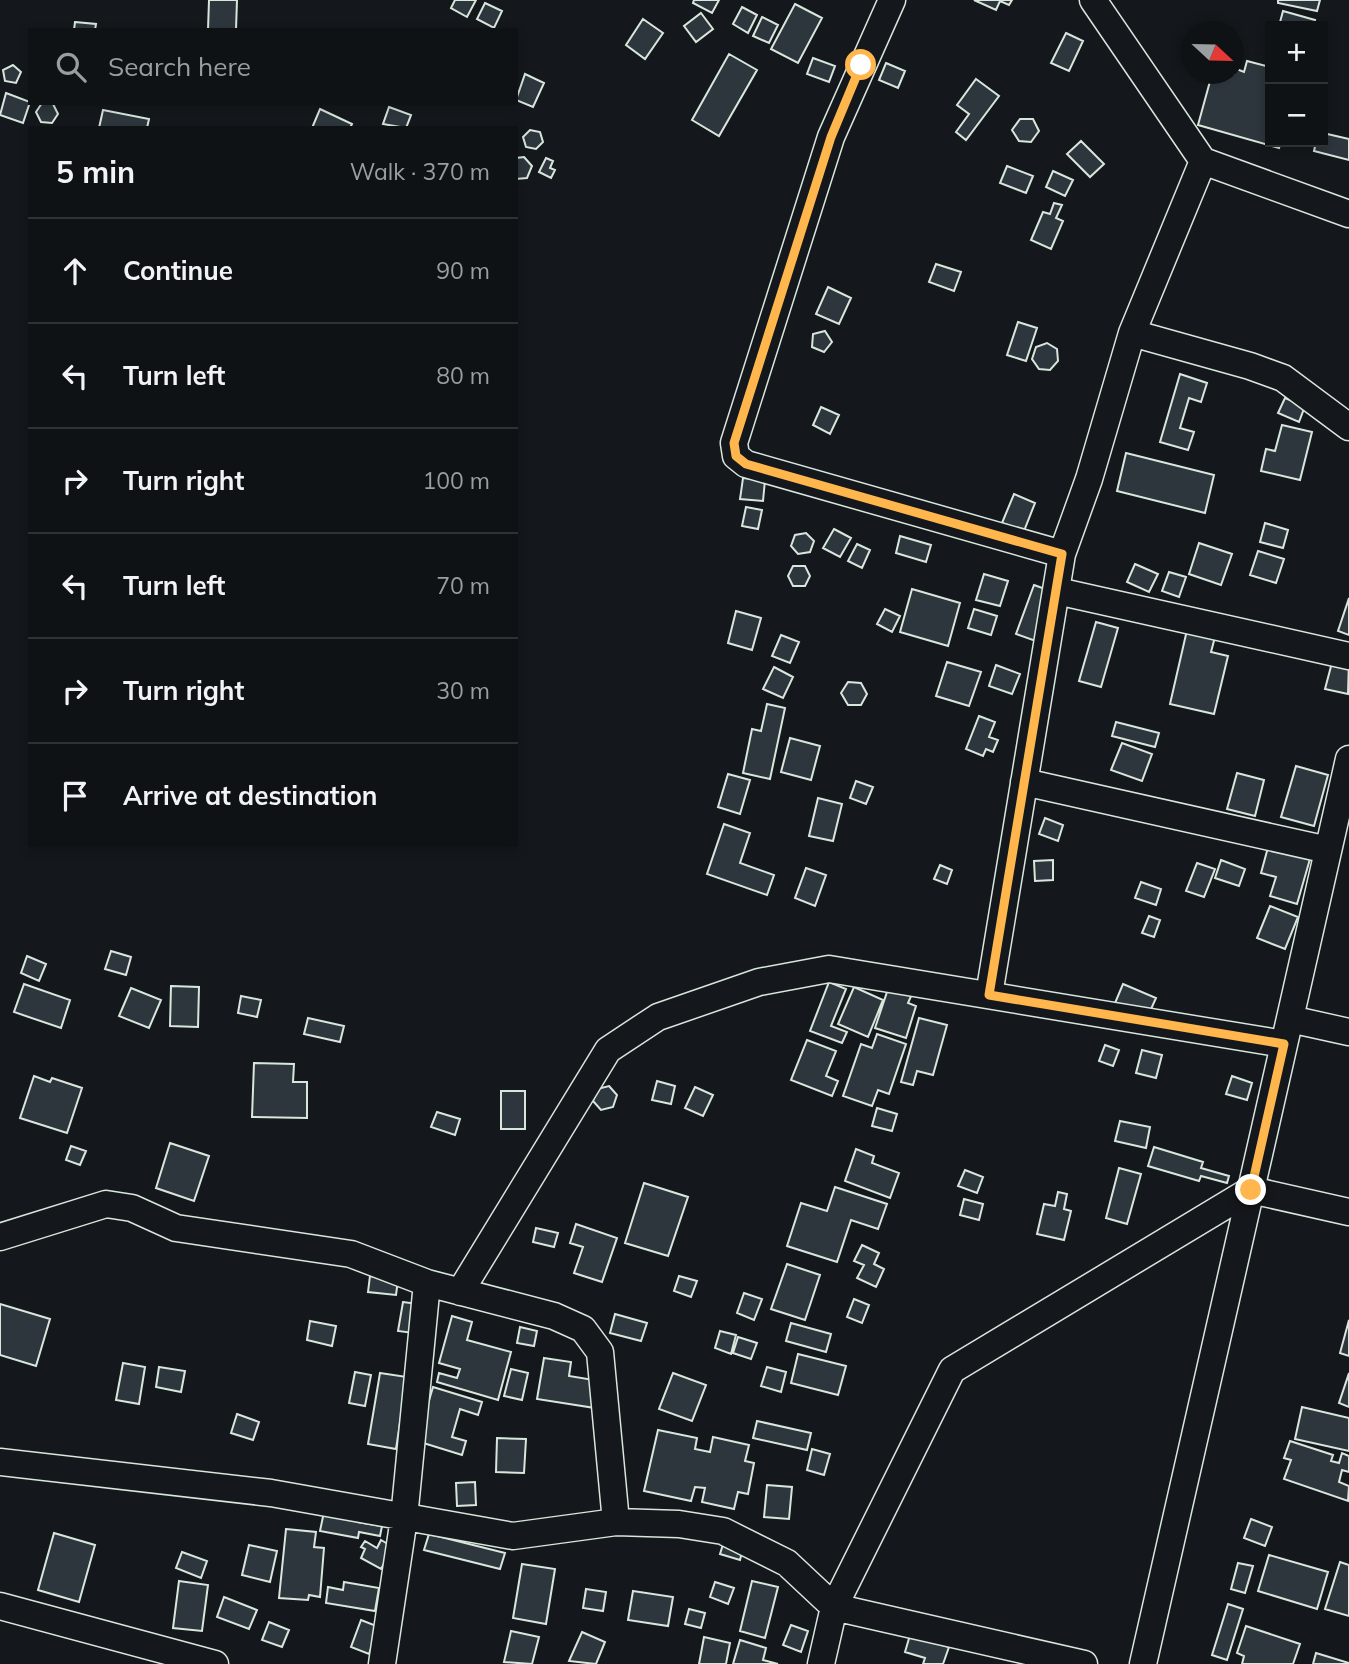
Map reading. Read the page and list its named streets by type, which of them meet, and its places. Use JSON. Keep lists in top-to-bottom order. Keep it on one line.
{"north":"right","page":{"map_buttons":["+","−"],"search":"Search here","heading":["5 min","Walk · 370 m"],"list":[["Continue","90 m"],["Turn left","80 m"],["Turn right","100 m"],["Turn left","70 m"],["Turn right","30 m"],"Arrive at destination"]}}
